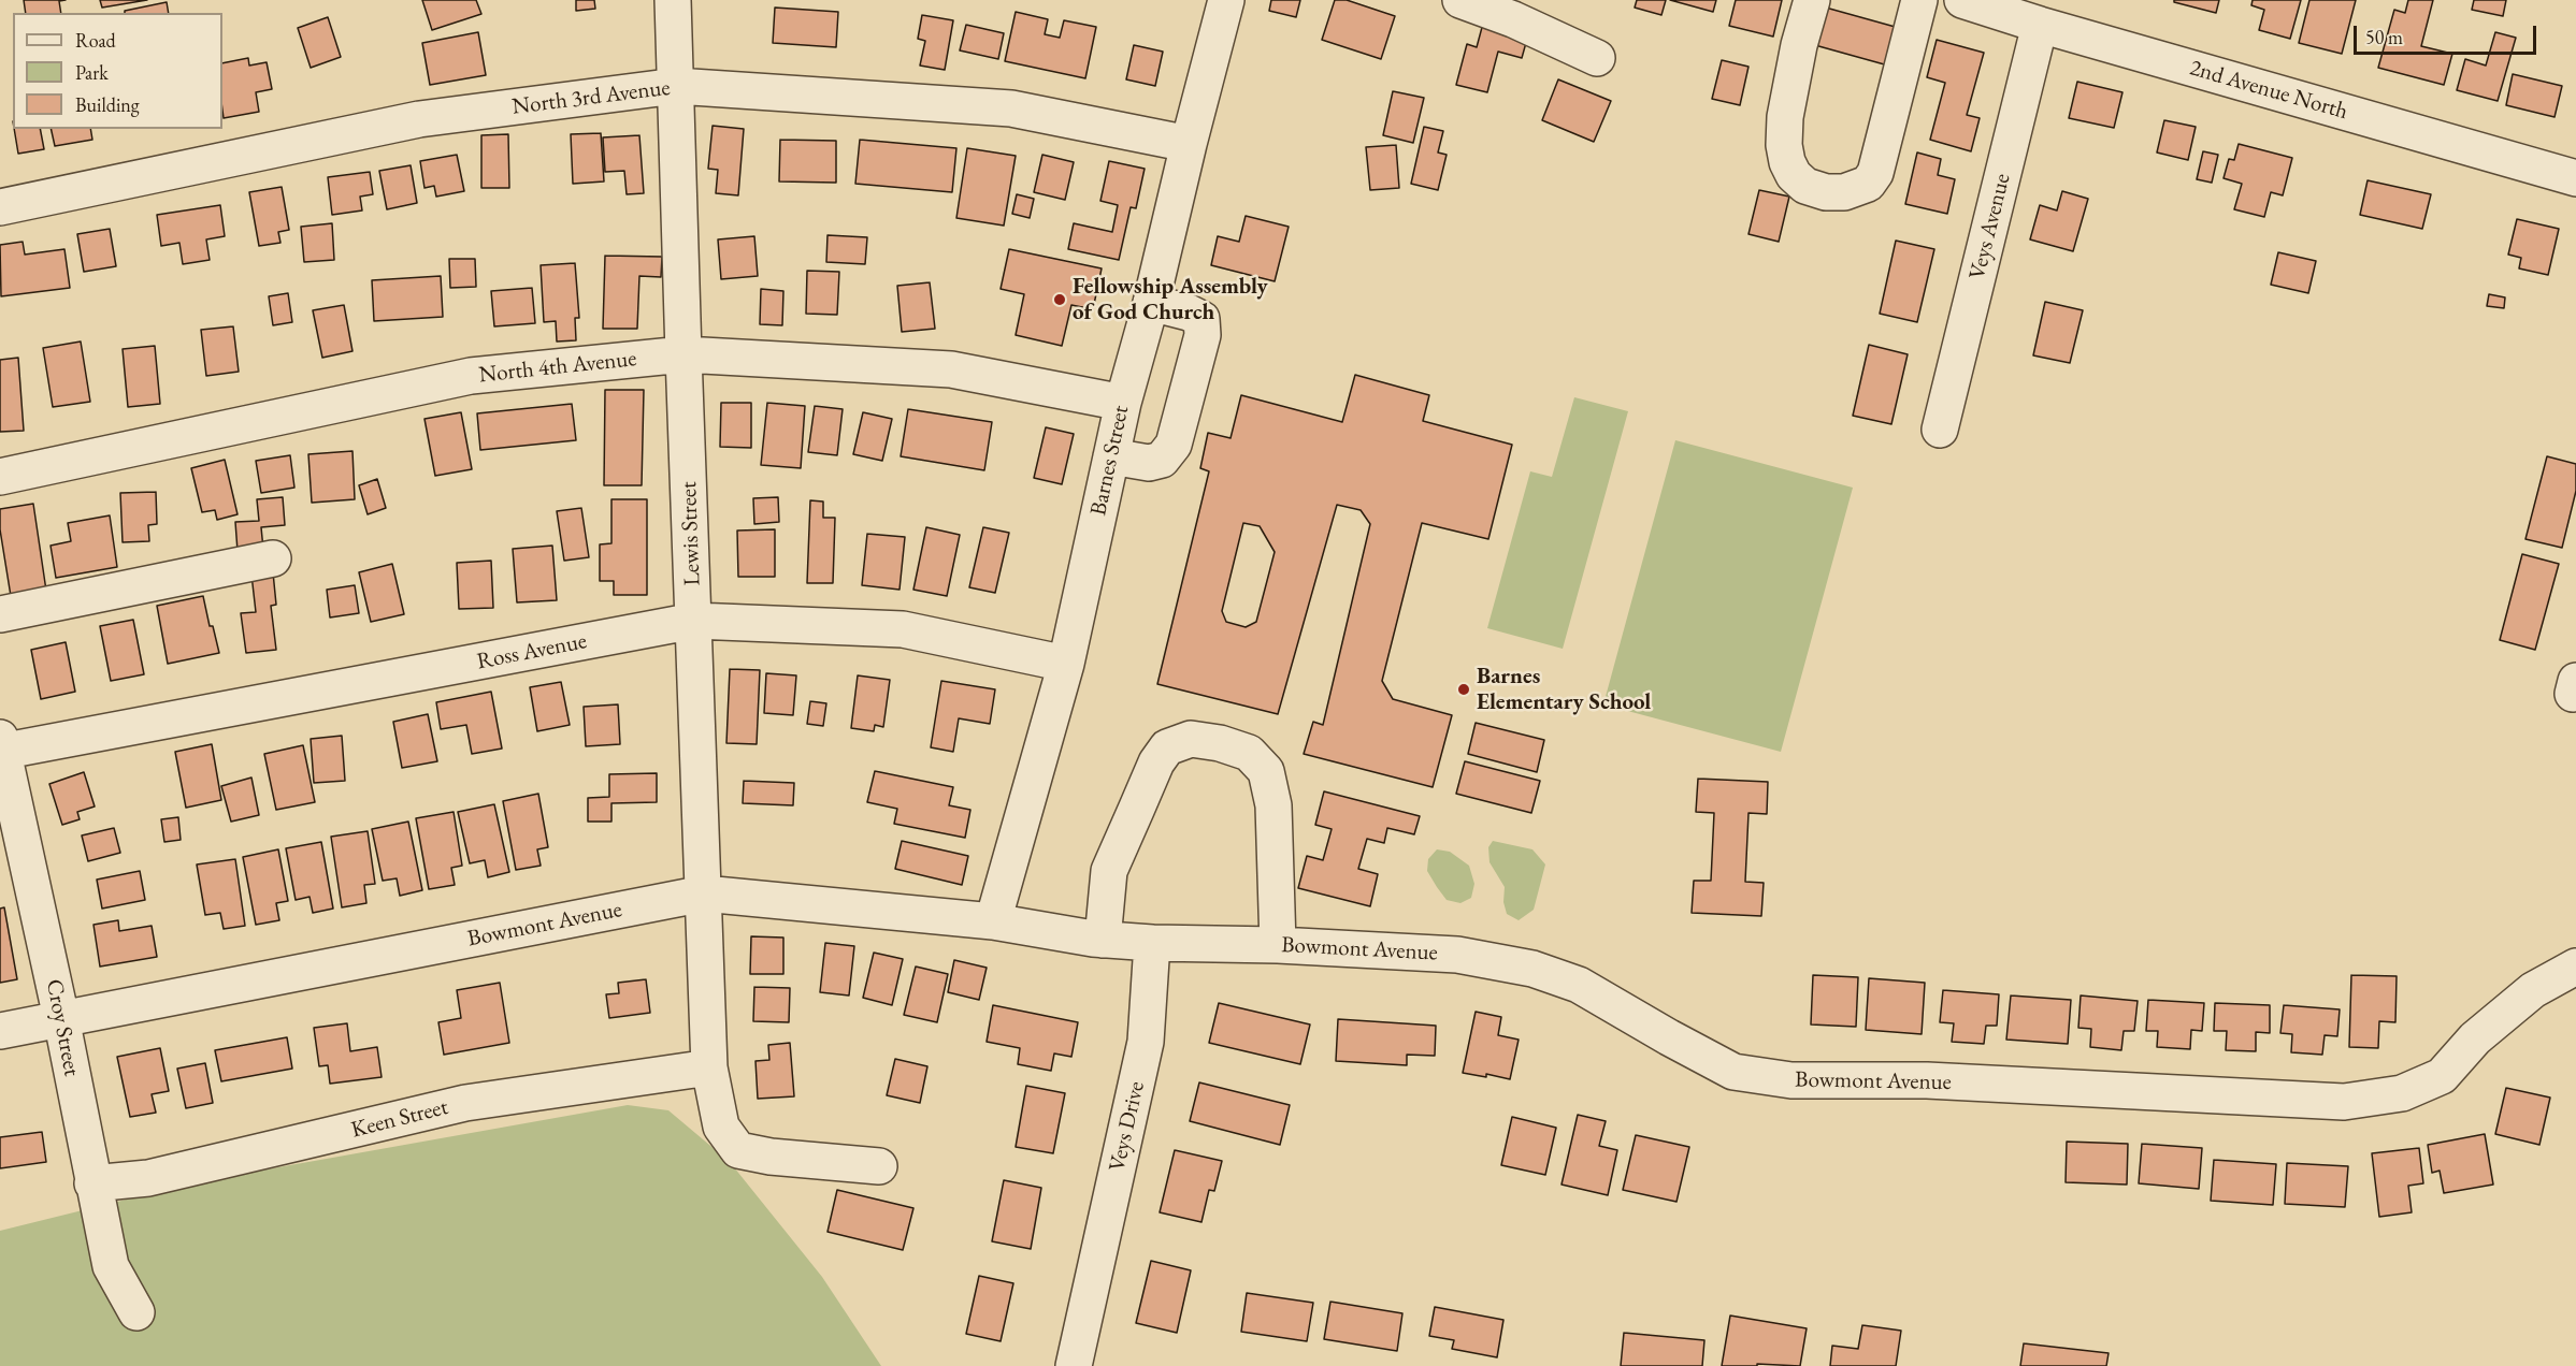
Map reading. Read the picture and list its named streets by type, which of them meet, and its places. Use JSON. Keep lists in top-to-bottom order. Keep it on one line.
{"streets":{"street":["2nd Avenue North","North 3rd Avenue","Veys Avenue","North 4th Avenue","Barnes Street","Lewis Street","Ross Avenue","Bowmont Avenue","Croy Street","Keen Street","Veys Drive"]},"crossings":[["2nd Avenue North","Veys Avenue"],["North 3rd Avenue","Barnes Street"],["North 3rd Avenue","Lewis Street"],["North 4th Avenue","Barnes Street"],["North 4th Avenue","Lewis Street"],["Barnes Street","Ross Avenue"],["Barnes Street","Bowmont Avenue"],["Lewis Street","Ross Avenue"],["Lewis Street","Bowmont Avenue"],["Lewis Street","Keen Street"],["Ross Avenue","Croy Street"],["Bowmont Avenue","Croy Street"],["Bowmont Avenue","Veys Drive"],["Croy Street","Keen Street"]],"places":["Fellowship Assembly of God Church","Barnes Elementary School"],"legend":["Road","Park","Building"],"scale_bar":"50 m"}
